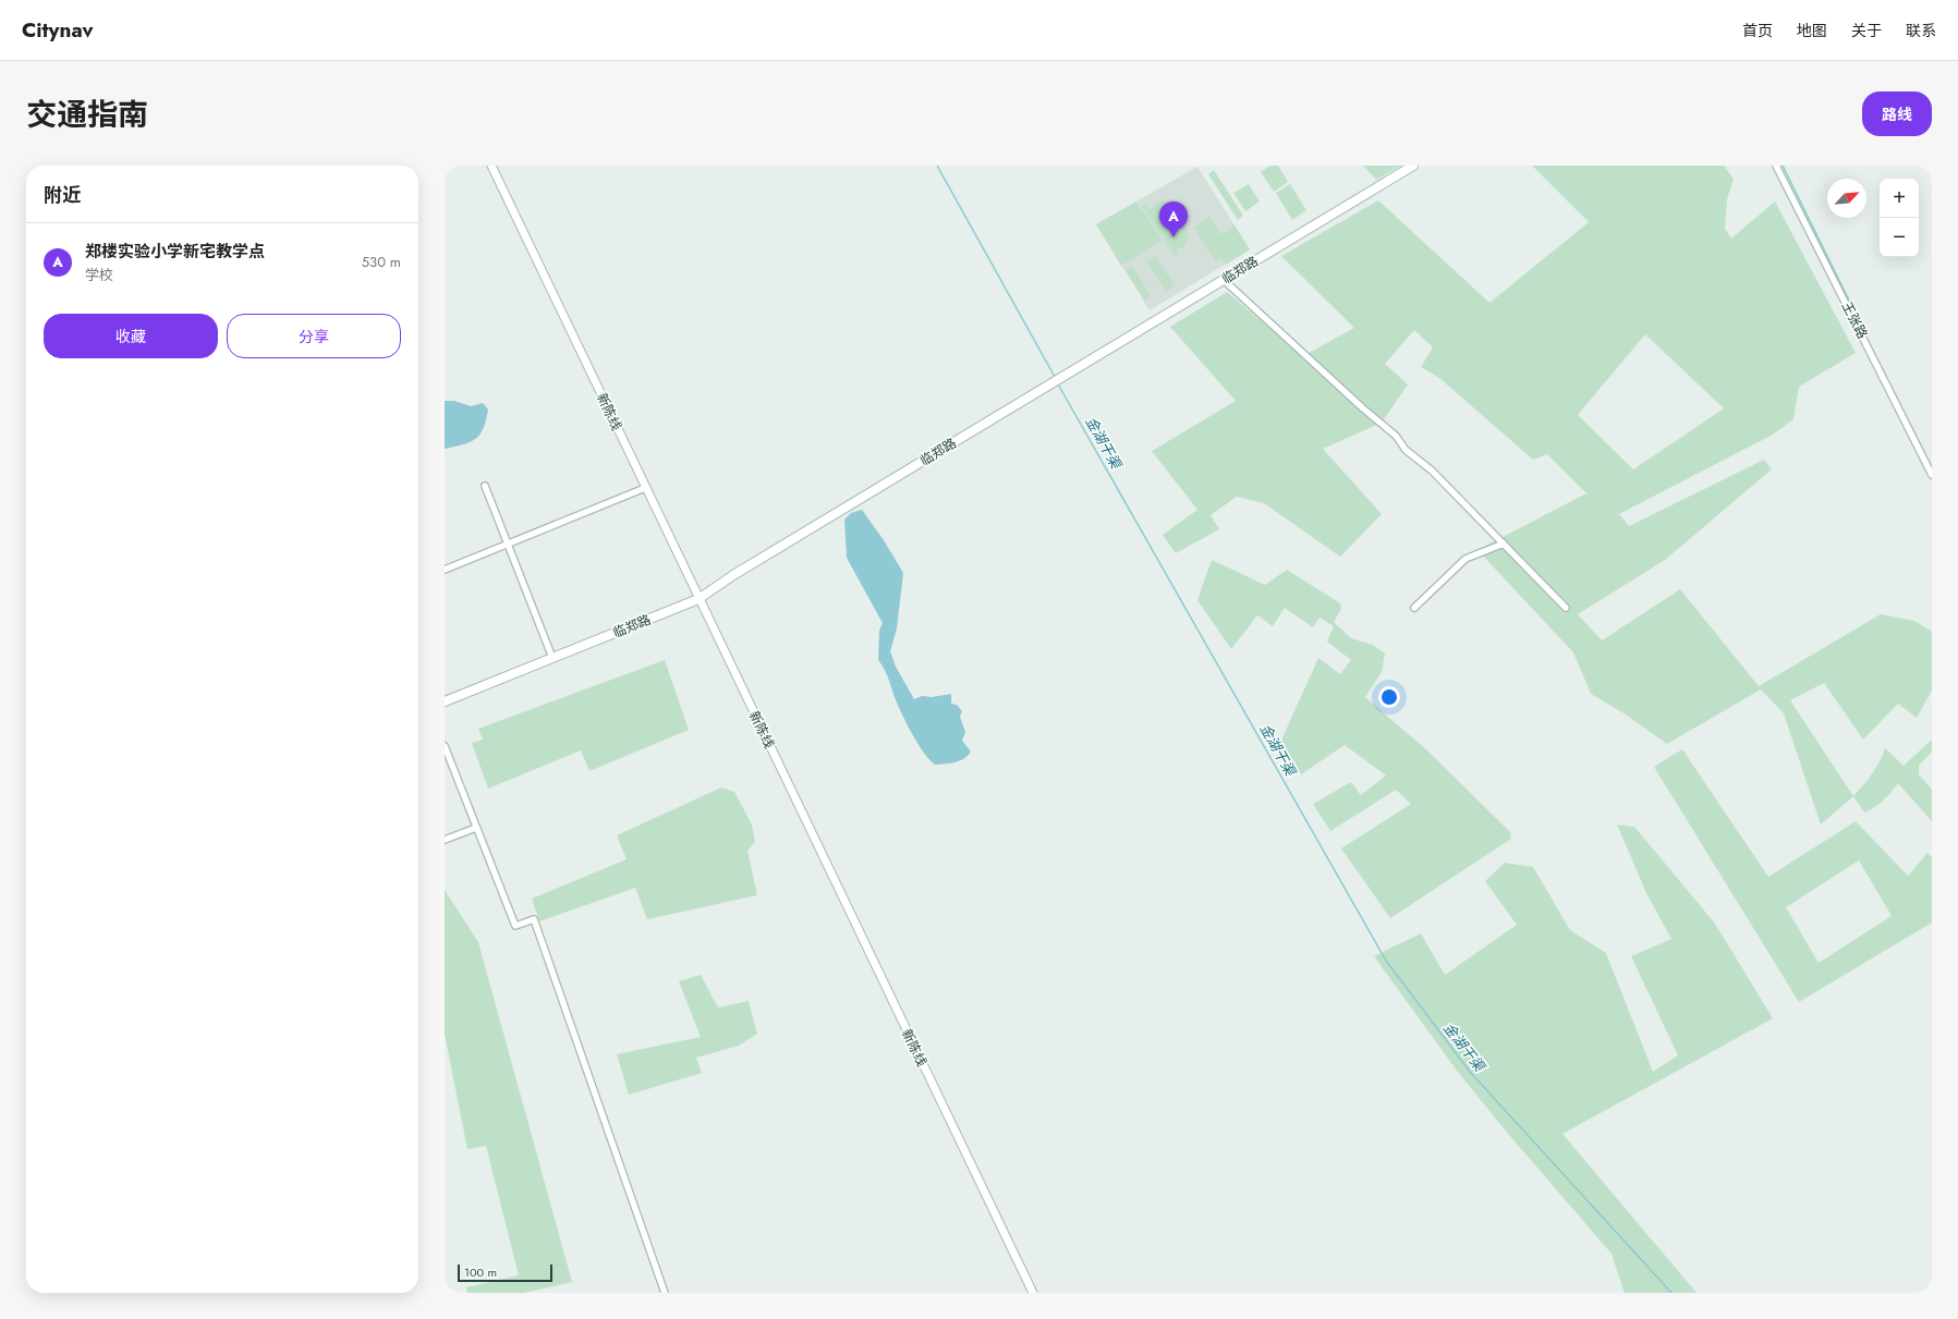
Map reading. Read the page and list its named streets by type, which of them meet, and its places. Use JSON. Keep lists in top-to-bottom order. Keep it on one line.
{"streets":{"main road":["临郑路"],"street":["王张路","新陈线"]},"crossings":[["临郑路","新陈线"]],"water":["金湖干渠"],"scale_bar":"100 m","north":"top right","page":{"header":"Citynav","nav":["首页","地图","关于","联系"],"title":"交通指南","buttons":["路线",["收藏","分享"]],"heading":"附近","map_buttons":["+","−"],"pins":"A","list":[{"mark":"A","name":"郑楼实验小学新宅教学点","note":"学校","value":"530 m"}],"scale":"100 m"}}
